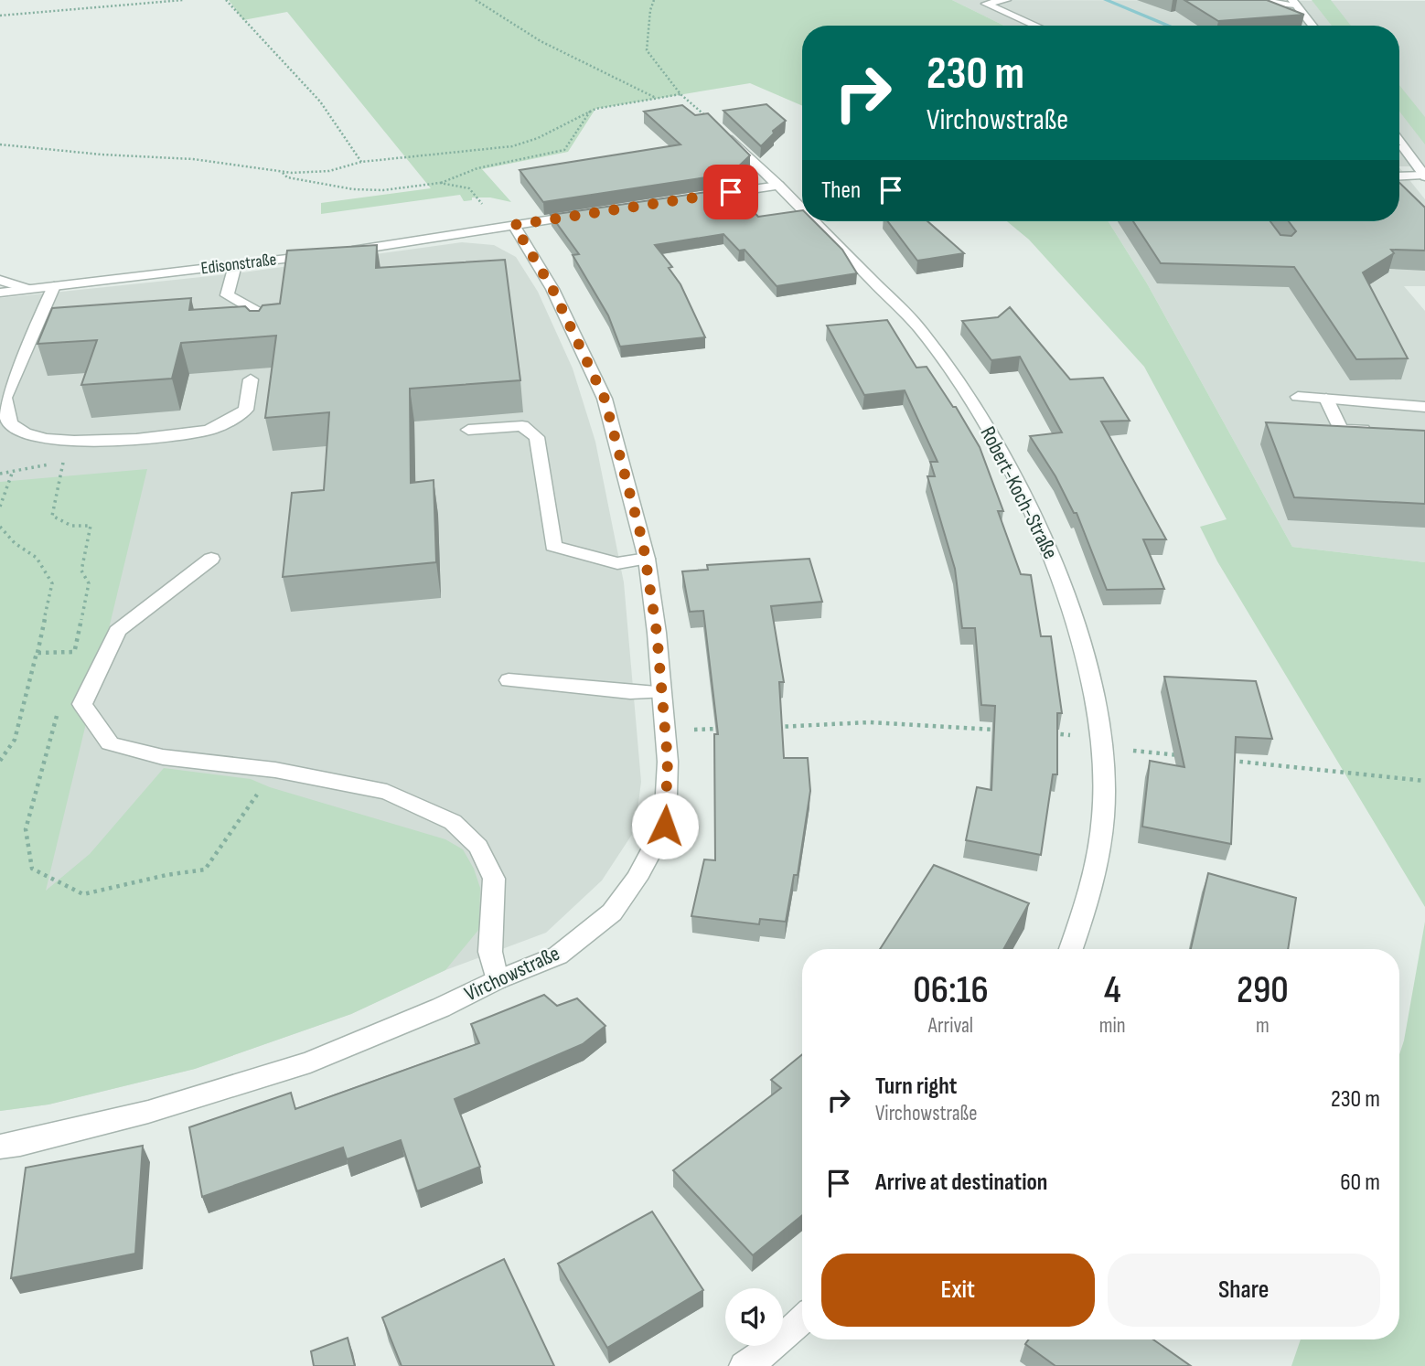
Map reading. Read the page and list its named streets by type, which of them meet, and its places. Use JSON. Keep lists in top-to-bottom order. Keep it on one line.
{"streets":{"street":["Edisonstraße","Robert-Koch-Straße","Virchowstraße"]},"crossings":[["Edisonstraße","Virchowstraße"]],"page":{"turn":["230 m","Virchowstraße"],"then":"Then","eta":["06:16","Arrival","4","min","290","m"],"list":[{"name":"Turn right","note":"Virchowstraße","value":"230 m"},{"name":"Arrive at destination","value":"60 m"}],"buttons":["Exit","Share"]}}
